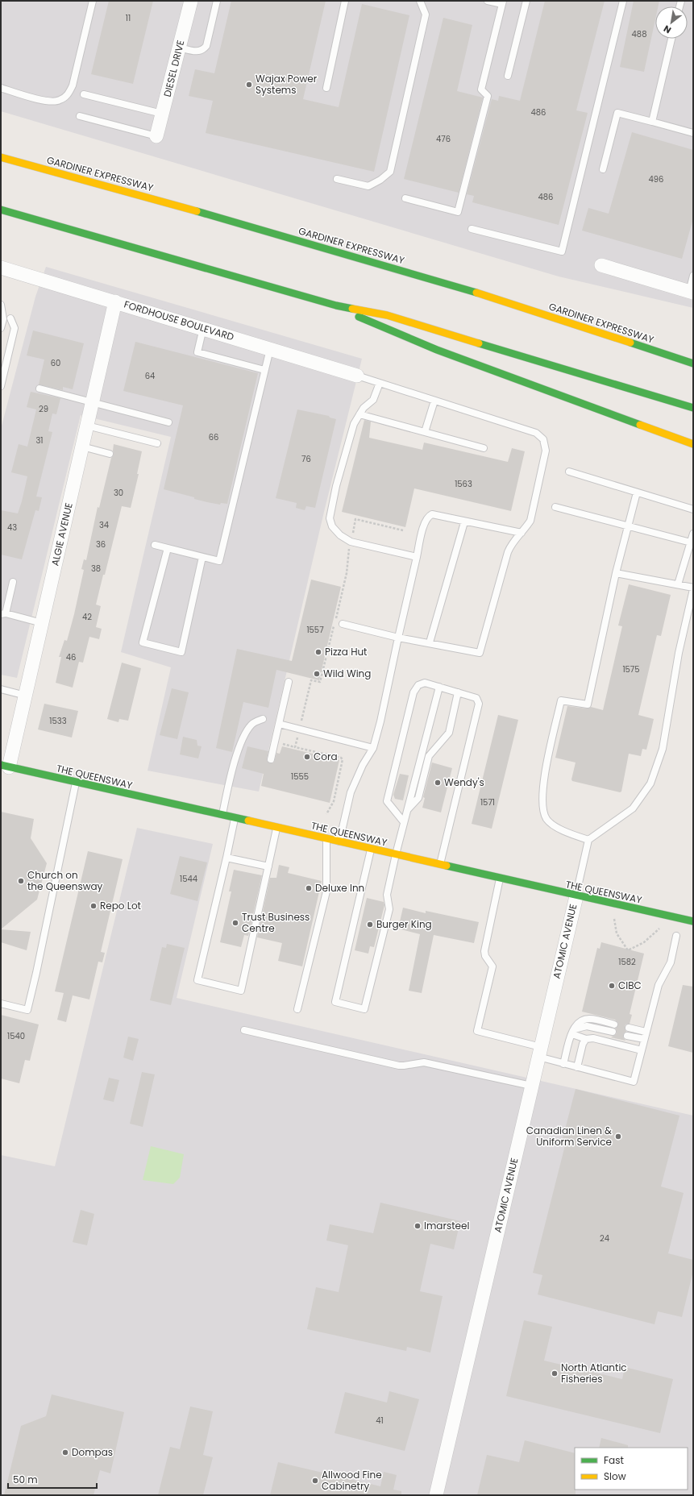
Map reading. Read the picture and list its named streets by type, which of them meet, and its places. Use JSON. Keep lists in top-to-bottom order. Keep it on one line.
{"streets":{"main road":["GARDINER EXPRESSWAY","THE QUEENSWAY"],"street":["DIESEL DRIVE","FORDHOUSE BOULEVARD","ALGIE AVENUE","ATOMIC AVENUE"]},"crossings":[["FORDHOUSE BOULEVARD","ALGIE AVENUE"],["ALGIE AVENUE","THE QUEENSWAY"],["THE QUEENSWAY","ATOMIC AVENUE"]],"places":["Wajax Power Systems","Pizza Hut","Wild Wing","Cora","Wendy's","Church on the Queensway","Deluxe Inn","Repo Lot","Trust Business Centre","Burger King","CIBC","Canadian Linen & Uniform Service","Imarsteel","North Atlantic Fisheries","Dompas","Allwood Fine Cabinetry"],"house_numbers":["11","488","486","476","496","486","60","64","29","66","31","76","1563","30","34","43","36","38","42","1557","46","1575","1533","1555","1571","1544","1582","1540","24","41"],"legend":["Fast","Slow"],"scale_bar":"50 m","north":"bottom left"}
